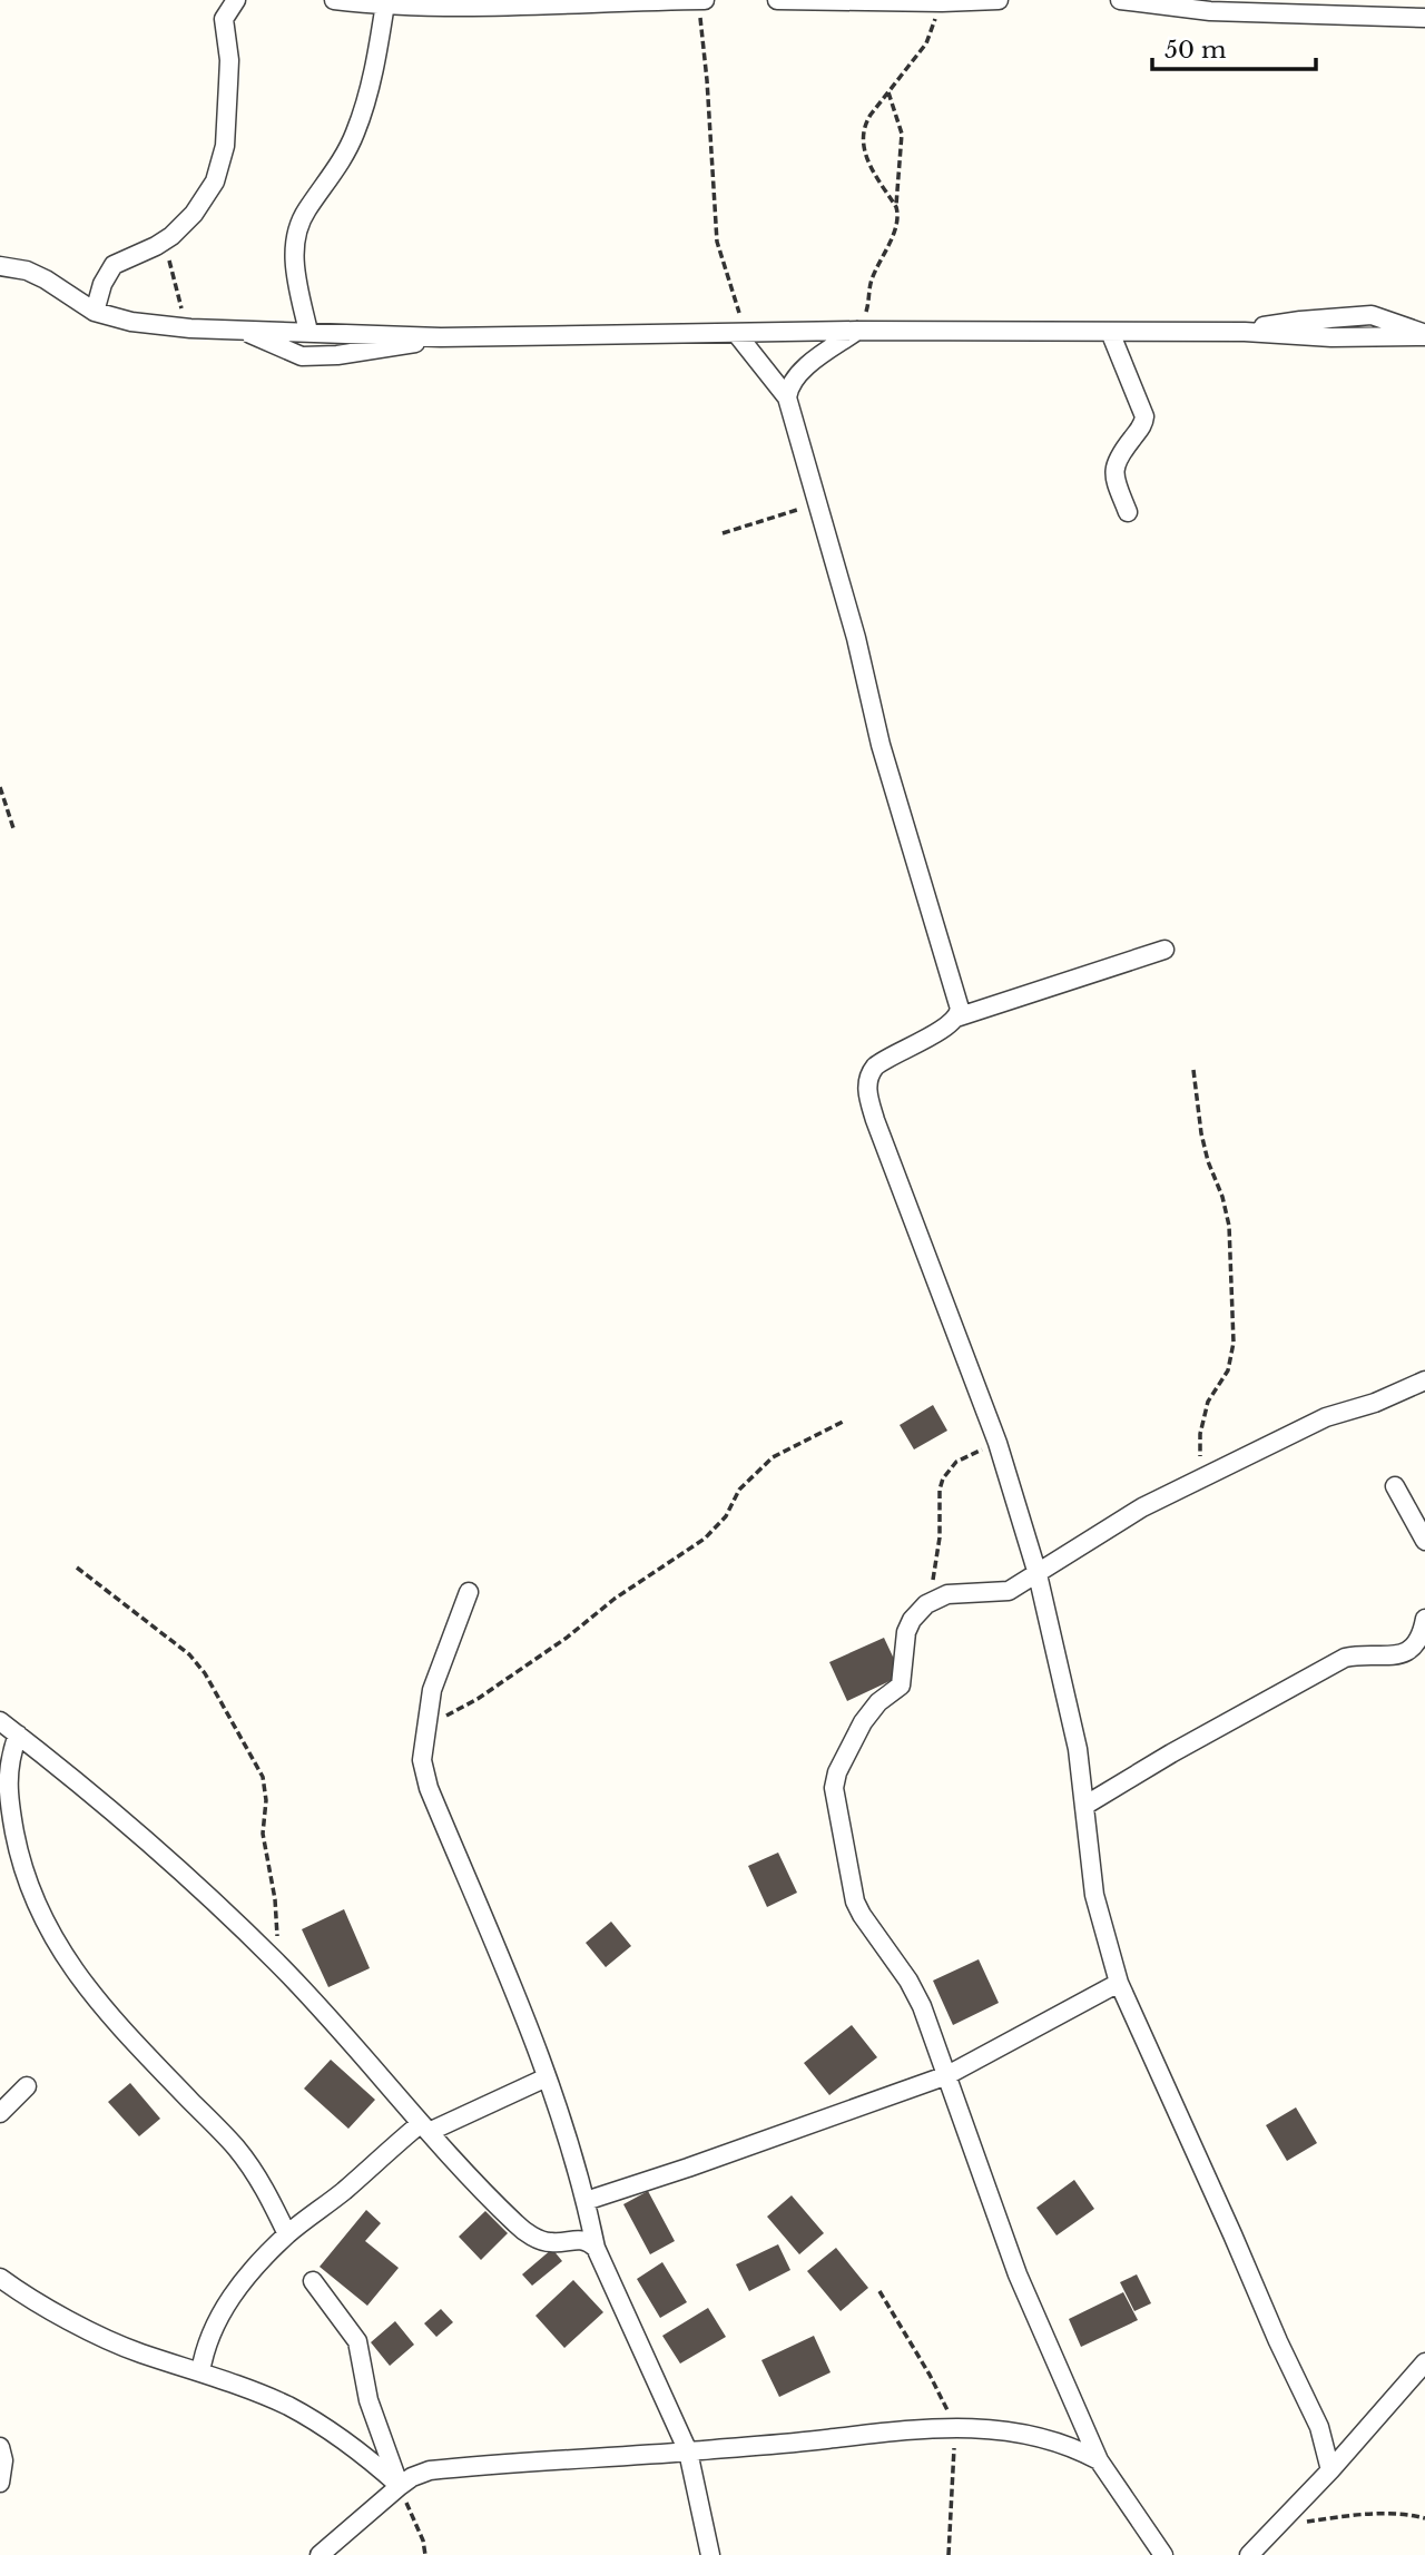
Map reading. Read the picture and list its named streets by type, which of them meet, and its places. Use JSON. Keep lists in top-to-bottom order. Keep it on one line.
{"scale_bar":"50 m"}
